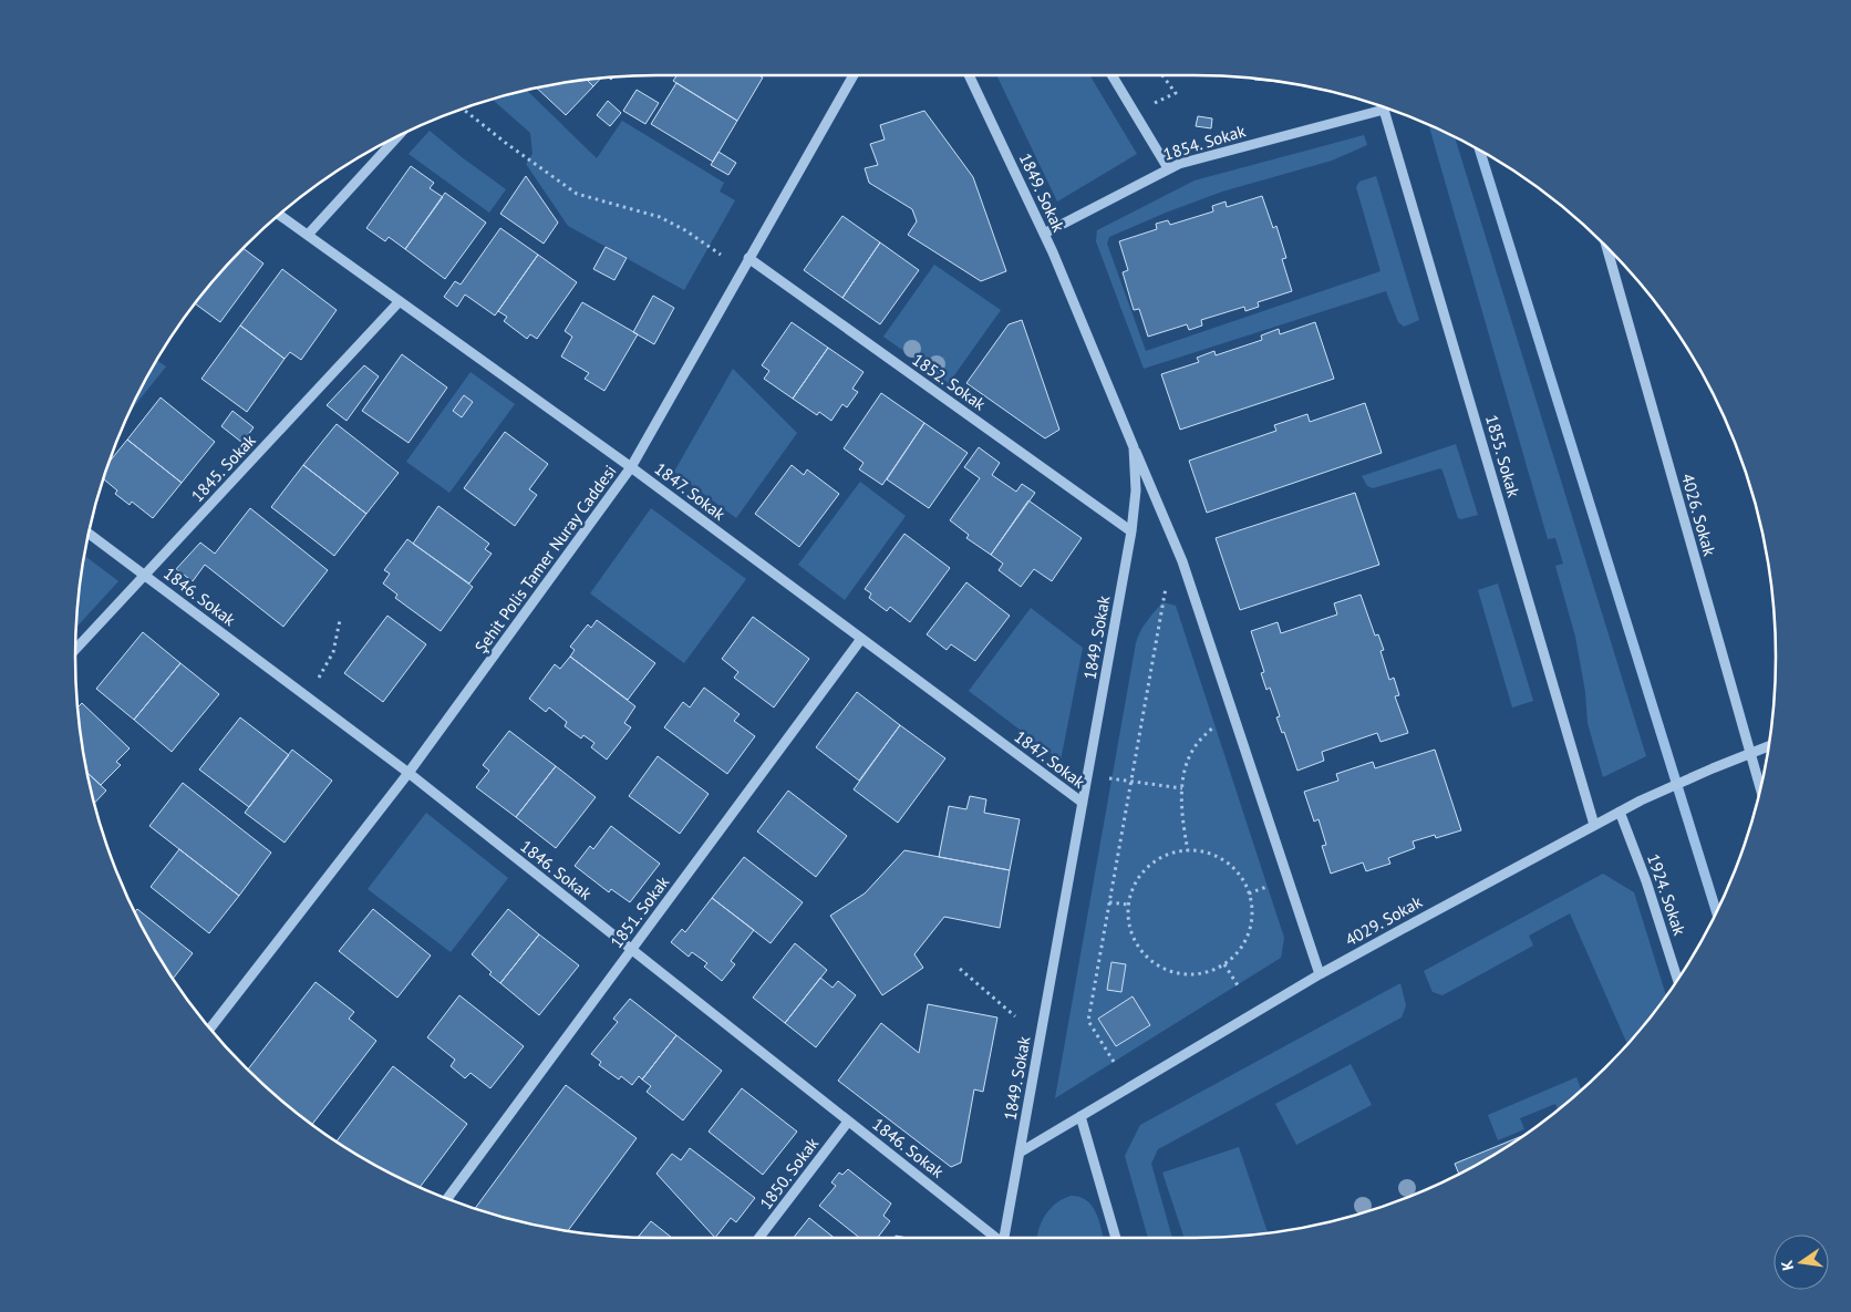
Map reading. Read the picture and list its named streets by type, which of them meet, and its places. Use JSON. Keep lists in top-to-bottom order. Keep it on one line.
{"streets":{"street":["1854. Sokak","1849. Sokak","1852. Sokak","1855. Sokak","1845. Sokak","1847. Sokak","4026. Sokak","Şehit Polis Tamer Nuray Caddesi","1846. Sokak","1924. Sokak","1851. Sokak","4029. Sokak","1850. Sokak"]},"crossings":[["1854. Sokak","1849. Sokak"],["1854. Sokak","1855. Sokak"],["1849. Sokak","1852. Sokak"],["1849. Sokak","1847. Sokak"],["1849. Sokak","4029. Sokak"],["1852. Sokak","Şehit Polis Tamer Nuray Caddesi"],["1855. Sokak","4029. Sokak"],["1845. Sokak","1847. Sokak"],["1845. Sokak","1846. Sokak"],["1847. Sokak","Şehit Polis Tamer Nuray Caddesi"],["1847. Sokak","1851. Sokak"],["4026. Sokak","4029. Sokak"],["Şehit Polis Tamer Nuray Caddesi","1846. Sokak"],["1846. Sokak","1851. Sokak"],["1846. Sokak","1850. Sokak"],["1924. Sokak","4029. Sokak"]],"north":"left"}
